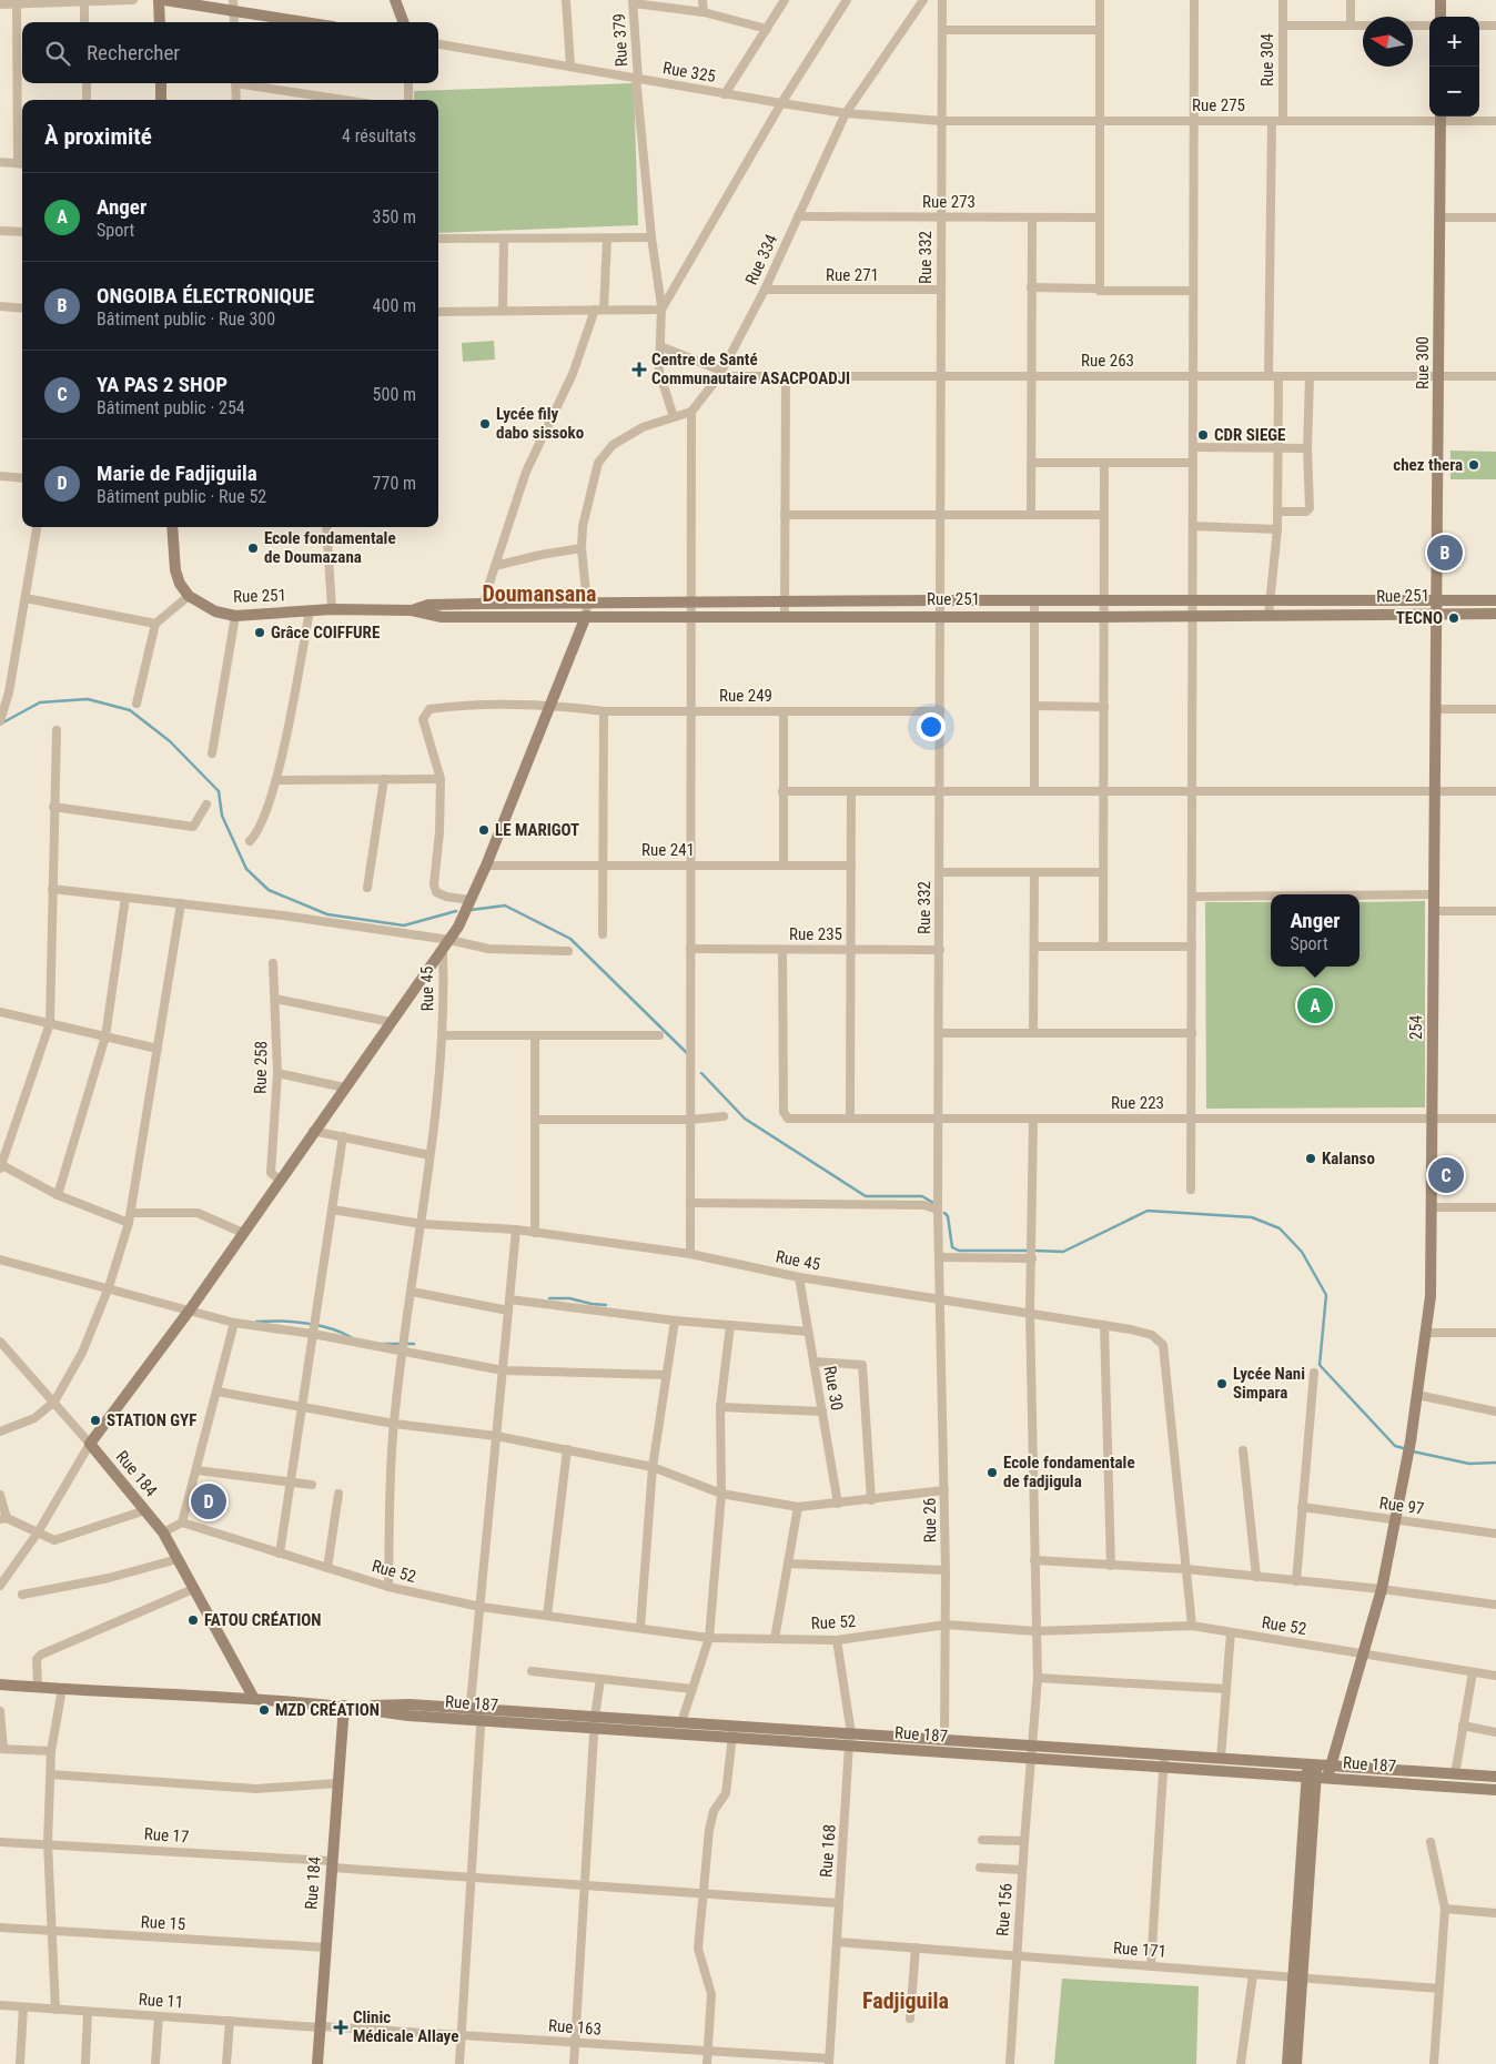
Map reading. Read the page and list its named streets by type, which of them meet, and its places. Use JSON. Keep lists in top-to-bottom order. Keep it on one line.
{"streets":{"street":["Rue 379","Rue 304","Rue 325","Rue 275","Rue 273","Rue 332","Rue 334","Rue 271","Rue 263","Rue 300","Rue 251","Rue 249","Rue 241","Rue 235","Rue 45","254","Rue 258","Rue 223","Rue 30","Rue 184","Rue 97","Rue 26","Rue 52","Rue 187","Rue 17","Rue 168","Rue 156","Rue 15","Rue 171","Rue 11","Rue 163"]},"crossings":[["Rue 379","Rue 325"],["Rue 304","Rue 275"],["Rue 325","Rue 275"],["Rue 325","Rue 332"],["Rue 325","Rue 334"],["Rue 275","Rue 332"],["Rue 275","Rue 300"],["Rue 273","Rue 332"],["Rue 273","Rue 334"],["Rue 332","Rue 271"],["Rue 332","Rue 263"],["Rue 332","Rue 251"],["Rue 332","Rue 249"],["Rue 332","Rue 235"],["Rue 332","Rue 45"],["Rue 332","Rue 223"],["Rue 332","Rue 26"],["Rue 334","Rue 271"],["Rue 334","Rue 263"],["Rue 263","Rue 300"],["Rue 300","Rue 251"],["Rue 300","254"],["Rue 251","254"],["Rue 235","Rue 223"],["Rue 45","Rue 30"],["Rue 45","Rue 26"],["Rue 45","Rue 156"],["254","Rue 223"],["254","Rue 97"],["254","Rue 52"],["254","Rue 187"],["Rue 223","Rue 156"],["Rue 184","Rue 187"],["Rue 184","Rue 17"],["Rue 184","Rue 15"],["Rue 184","Rue 11"],["Rue 184","Rue 163"],["Rue 26","Rue 52"],["Rue 26","Rue 187"],["Rue 52","Rue 168"],["Rue 52","Rue 156"],["Rue 187","Rue 168"],["Rue 187","Rue 156"],["Rue 17","Rue 168"],["Rue 168","Rue 171"],["Rue 168","Rue 163"],["Rue 156","Rue 171"],["Rue 11","Rue 163"]],"districts":["Doumansana","Fadjiguila"],"places":{"health":["Centre de Santé Communautaire ASACPOADJI","Clinic Médicale Allaye"],"other":["Lycée fily dabo sissoko","CDR SIEGE","chez thera","Ecole fondamentale de Doumazana","TECNO","Grâce COIFFURE","LE MARIGOT","Kalanso","Lycée Nani Simpara","STATION GYF","Ecole fondamentale de fadjigula","FATOU CRÉATION","MZD CRÉATION"]},"north":"left","page":{"map_buttons":["+","−"],"search":"Rechercher","heading":["À proximité","4 résultats"],"list":[{"mark":"A","name":"Anger","note":"Sport","value":"350 m"},{"mark":"B","name":"ONGOIBA ÉLECTRONIQUE","note":"Bâtiment public · Rue 300","value":"400 m"},{"mark":"C","name":"YA PAS 2 SHOP","note":"Bâtiment public · 254","value":"500 m"},{"mark":"D","name":"Marie de Fadjiguila","note":"Bâtiment public · Rue 52","value":"770 m"}],"pins":["B","A","C","D"],"popup":["Anger","Sport"]}}
